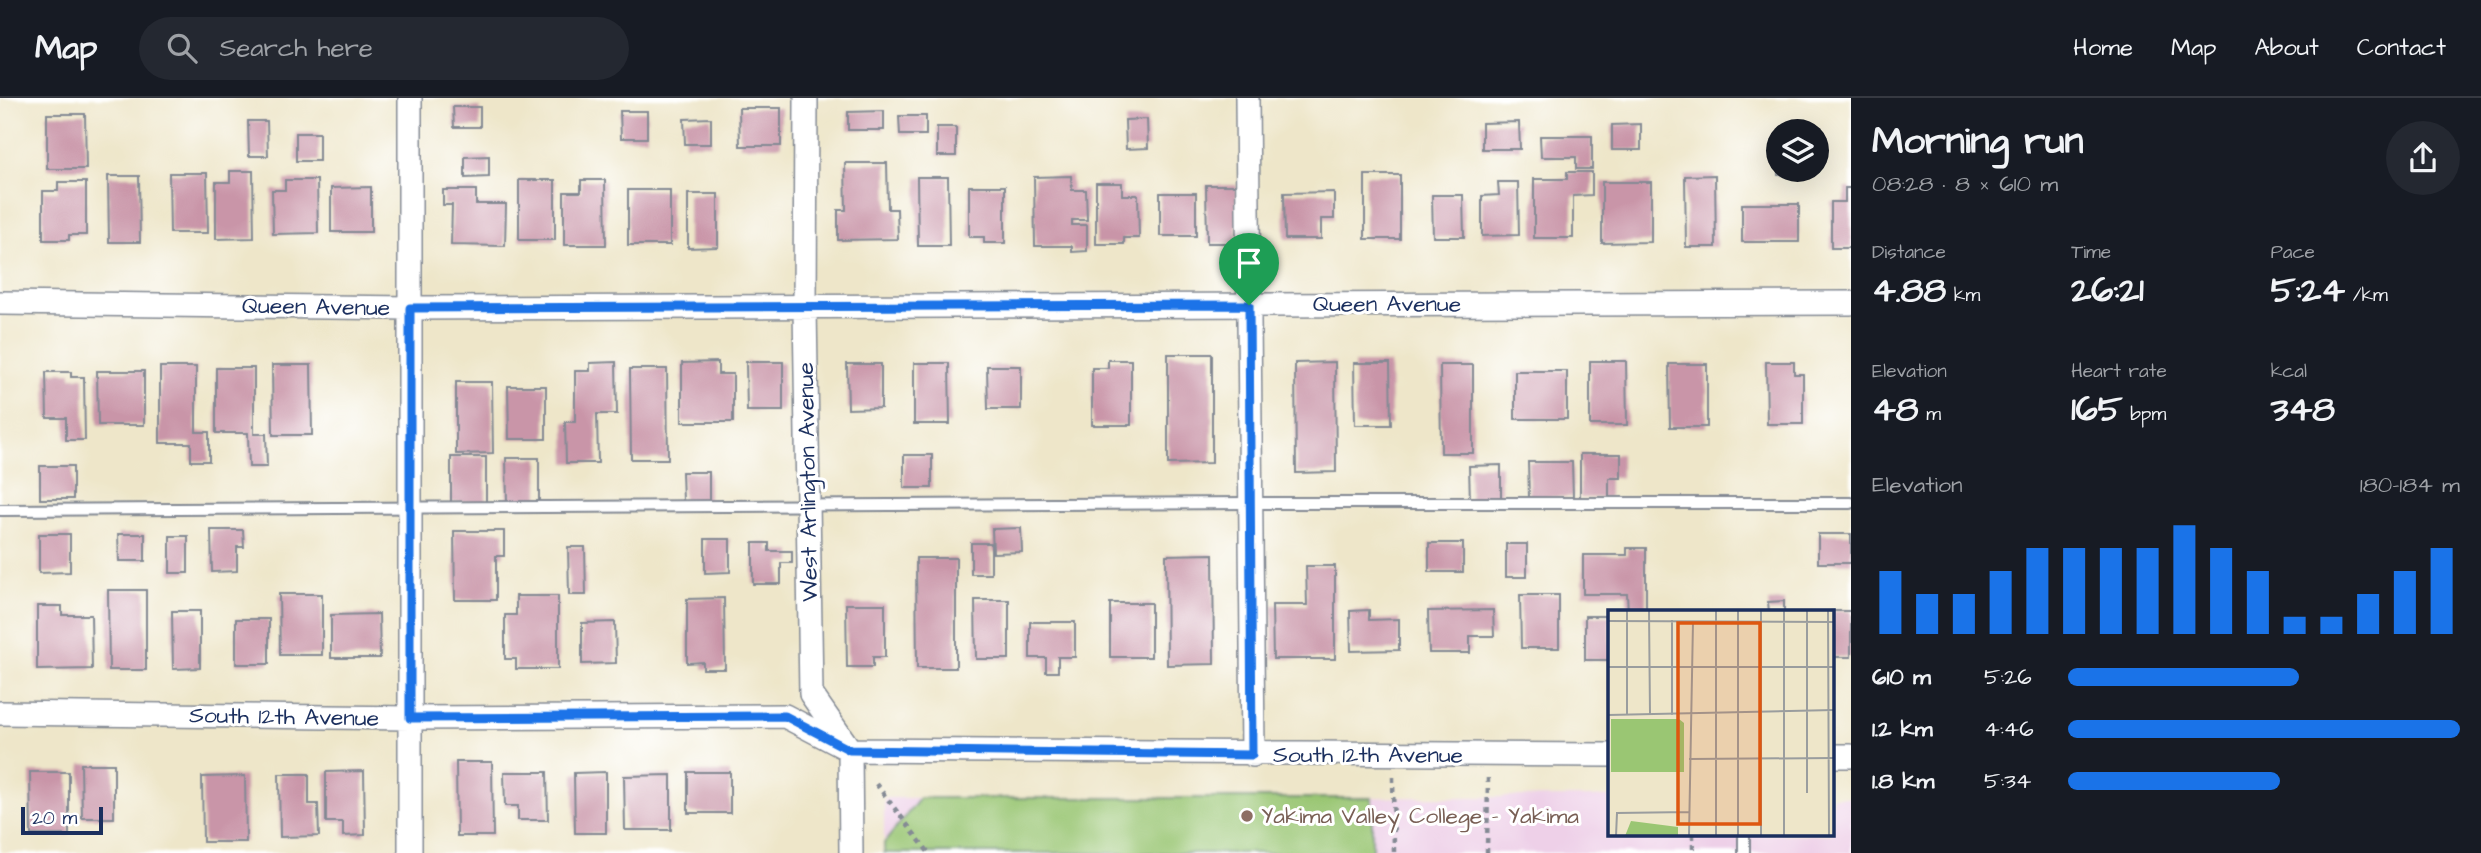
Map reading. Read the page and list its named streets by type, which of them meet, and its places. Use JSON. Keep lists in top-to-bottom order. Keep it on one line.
{"streets":{"street":["Queen Avenue","West Arlington Avenue","South 12th Avenue"]},"crossings":[["Queen Avenue","West Arlington Avenue"],["West Arlington Avenue","South 12th Avenue"]],"places":["Yakima Valley College - Yakima"],"scale_bar":"20 m","page":{"header":"Map","search":"Search here","nav":["Home","Map","About","Contact"],"heading":["Morning run","08:28 · 8 × 610 m"],"stats":[["Distance","4.88 km"],["Time","26:21"],["Pace","5:24 /km"],["Elevation","48 m"],["Heart rate","165 bpm"],["kcal","348"]],"chart":["Elevation","180–184 m"],"list":[{"name":"610 m","note":"5:26"},{"name":"1.2 km","note":"4:46"},{"name":"1.8 km","note":"5:34"}],"scale":"20 m"}}
